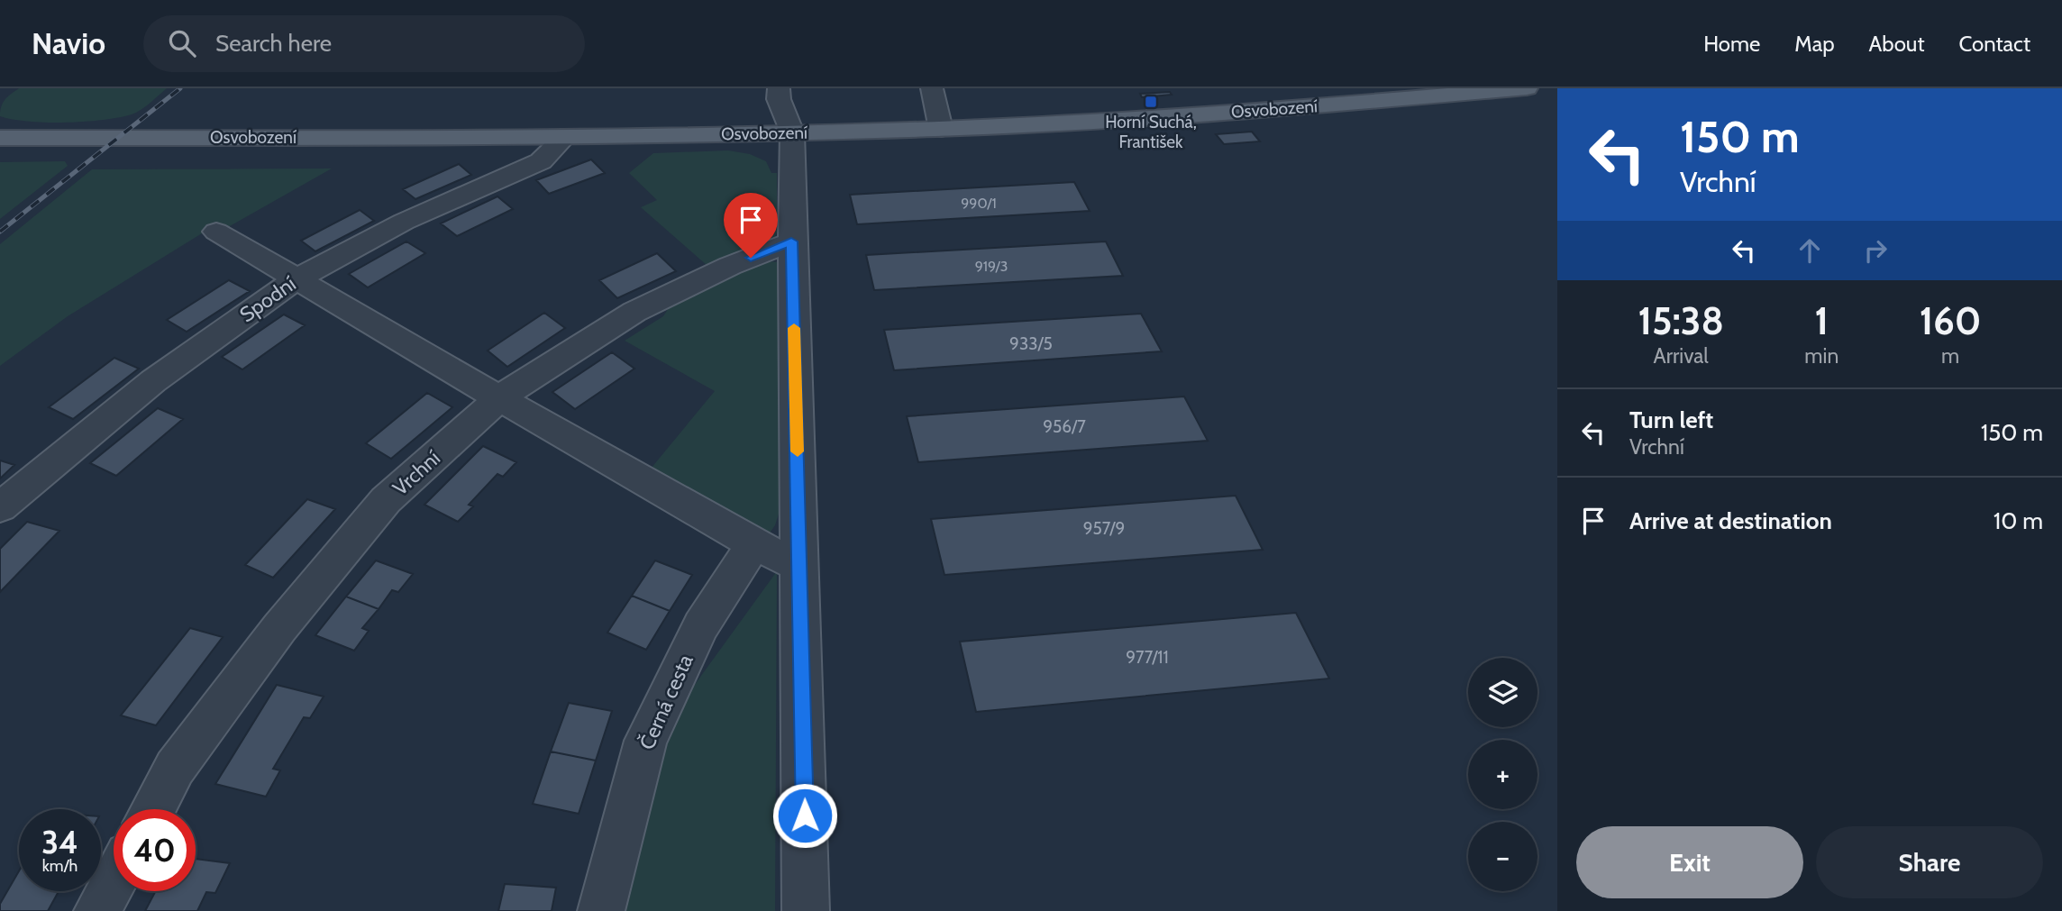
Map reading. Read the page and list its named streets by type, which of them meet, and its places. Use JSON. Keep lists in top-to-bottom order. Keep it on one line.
{"streets":{"main road":["Osvobození"],"street":["Spodní","Vrchní","Černá cesta"]},"crossings":[["Osvobození","Spodní"]],"places":{"transit":["Horní Suchá, František"]},"house_numbers":["990/1","919/3","933/5","956/7","957/9","977/11"],"page":{"header":"Navio","search":"Search here","nav":["Home","Map","About","Contact"],"turn":["150 m","Vrchní"],"eta":["15:38","Arrival","1","min","160","m"],"list":[{"name":"Turn left","note":"Vrchní","value":"150 m"},{"name":"Arrive at destination","value":"10 m"}],"map_buttons":["+","−"],"speed":"34 km/h","limit":"40","buttons":["Exit","Share"]}}
